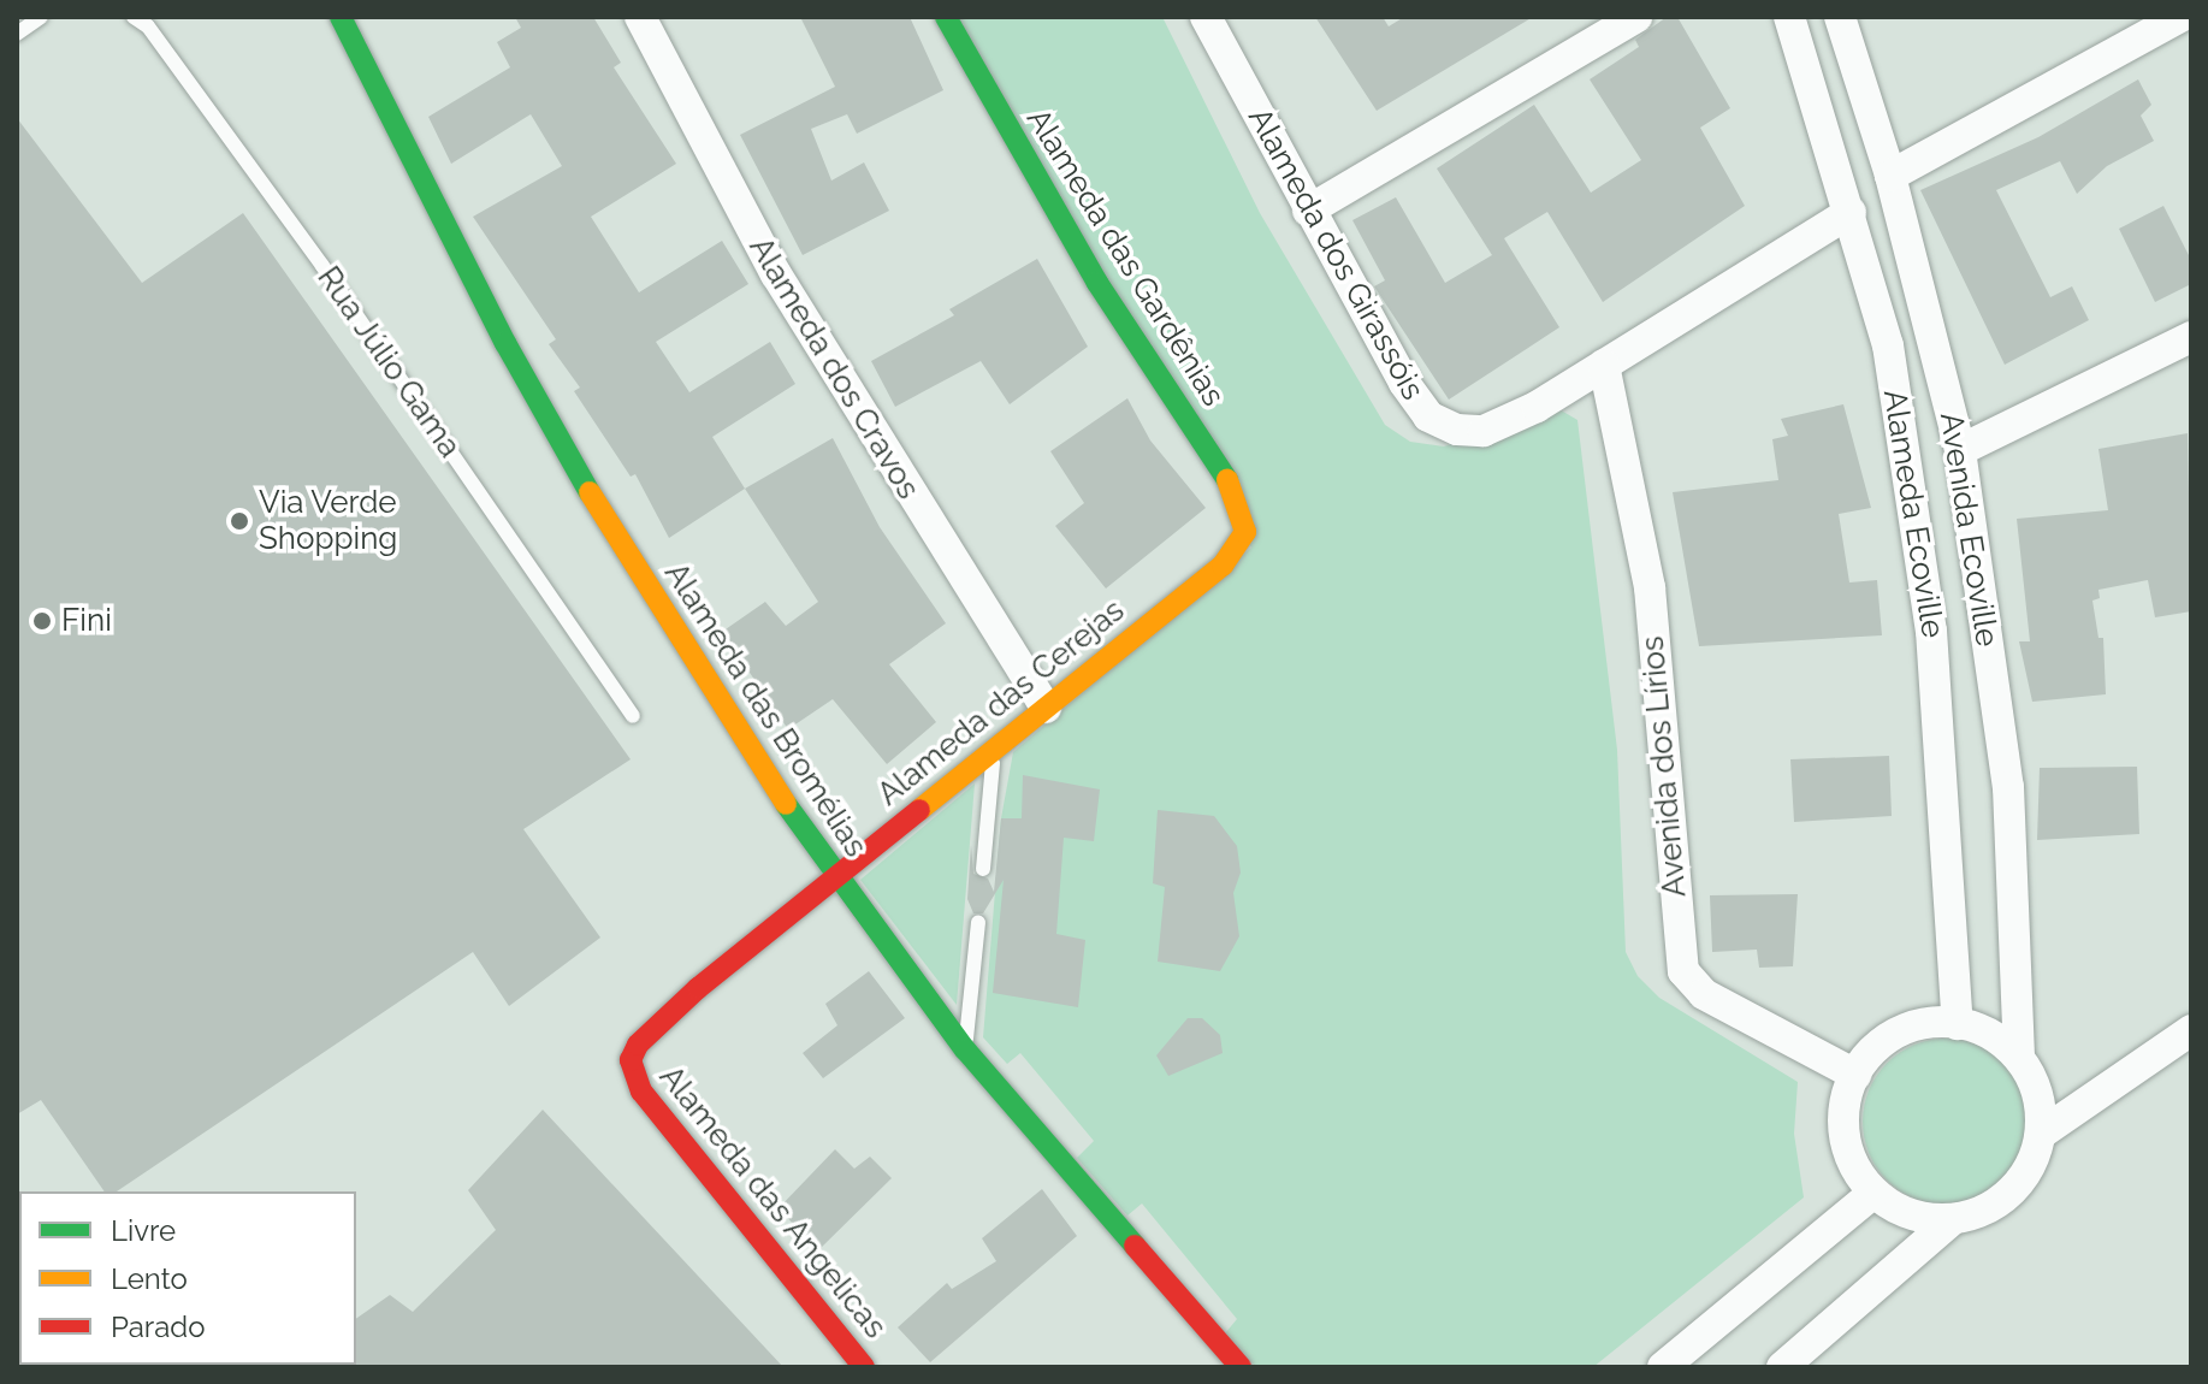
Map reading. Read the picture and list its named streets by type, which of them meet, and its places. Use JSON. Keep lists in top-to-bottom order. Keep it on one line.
{"streets":{"street":["Alameda dos Girassóis","Alameda das Gardênias","Alameda dos Cravos","Alameda Ecoville","Avenida Ecoville","Alameda das Cerejas","Alameda das Bromélias","Avenida dos Lírios","Alameda das Angelicas"],"lane":["Rua Júlio Gama"]},"crossings":[["Alameda dos Girassóis","Alameda Ecoville"],["Alameda dos Girassóis","Avenida dos Lírios"],["Alameda das Gardênias","Alameda das Cerejas"],["Alameda dos Cravos","Alameda das Cerejas"],["Alameda Ecoville","Avenida Ecoville"],["Alameda Ecoville","Avenida dos Lírios"],["Avenida Ecoville","Avenida dos Lírios"],["Alameda das Cerejas","Alameda das Bromélias"],["Alameda das Cerejas","Alameda das Angelicas"]],"places":["Via Verde Shopping","Fini"],"legend":["Livre","Lento","Parado"]}
